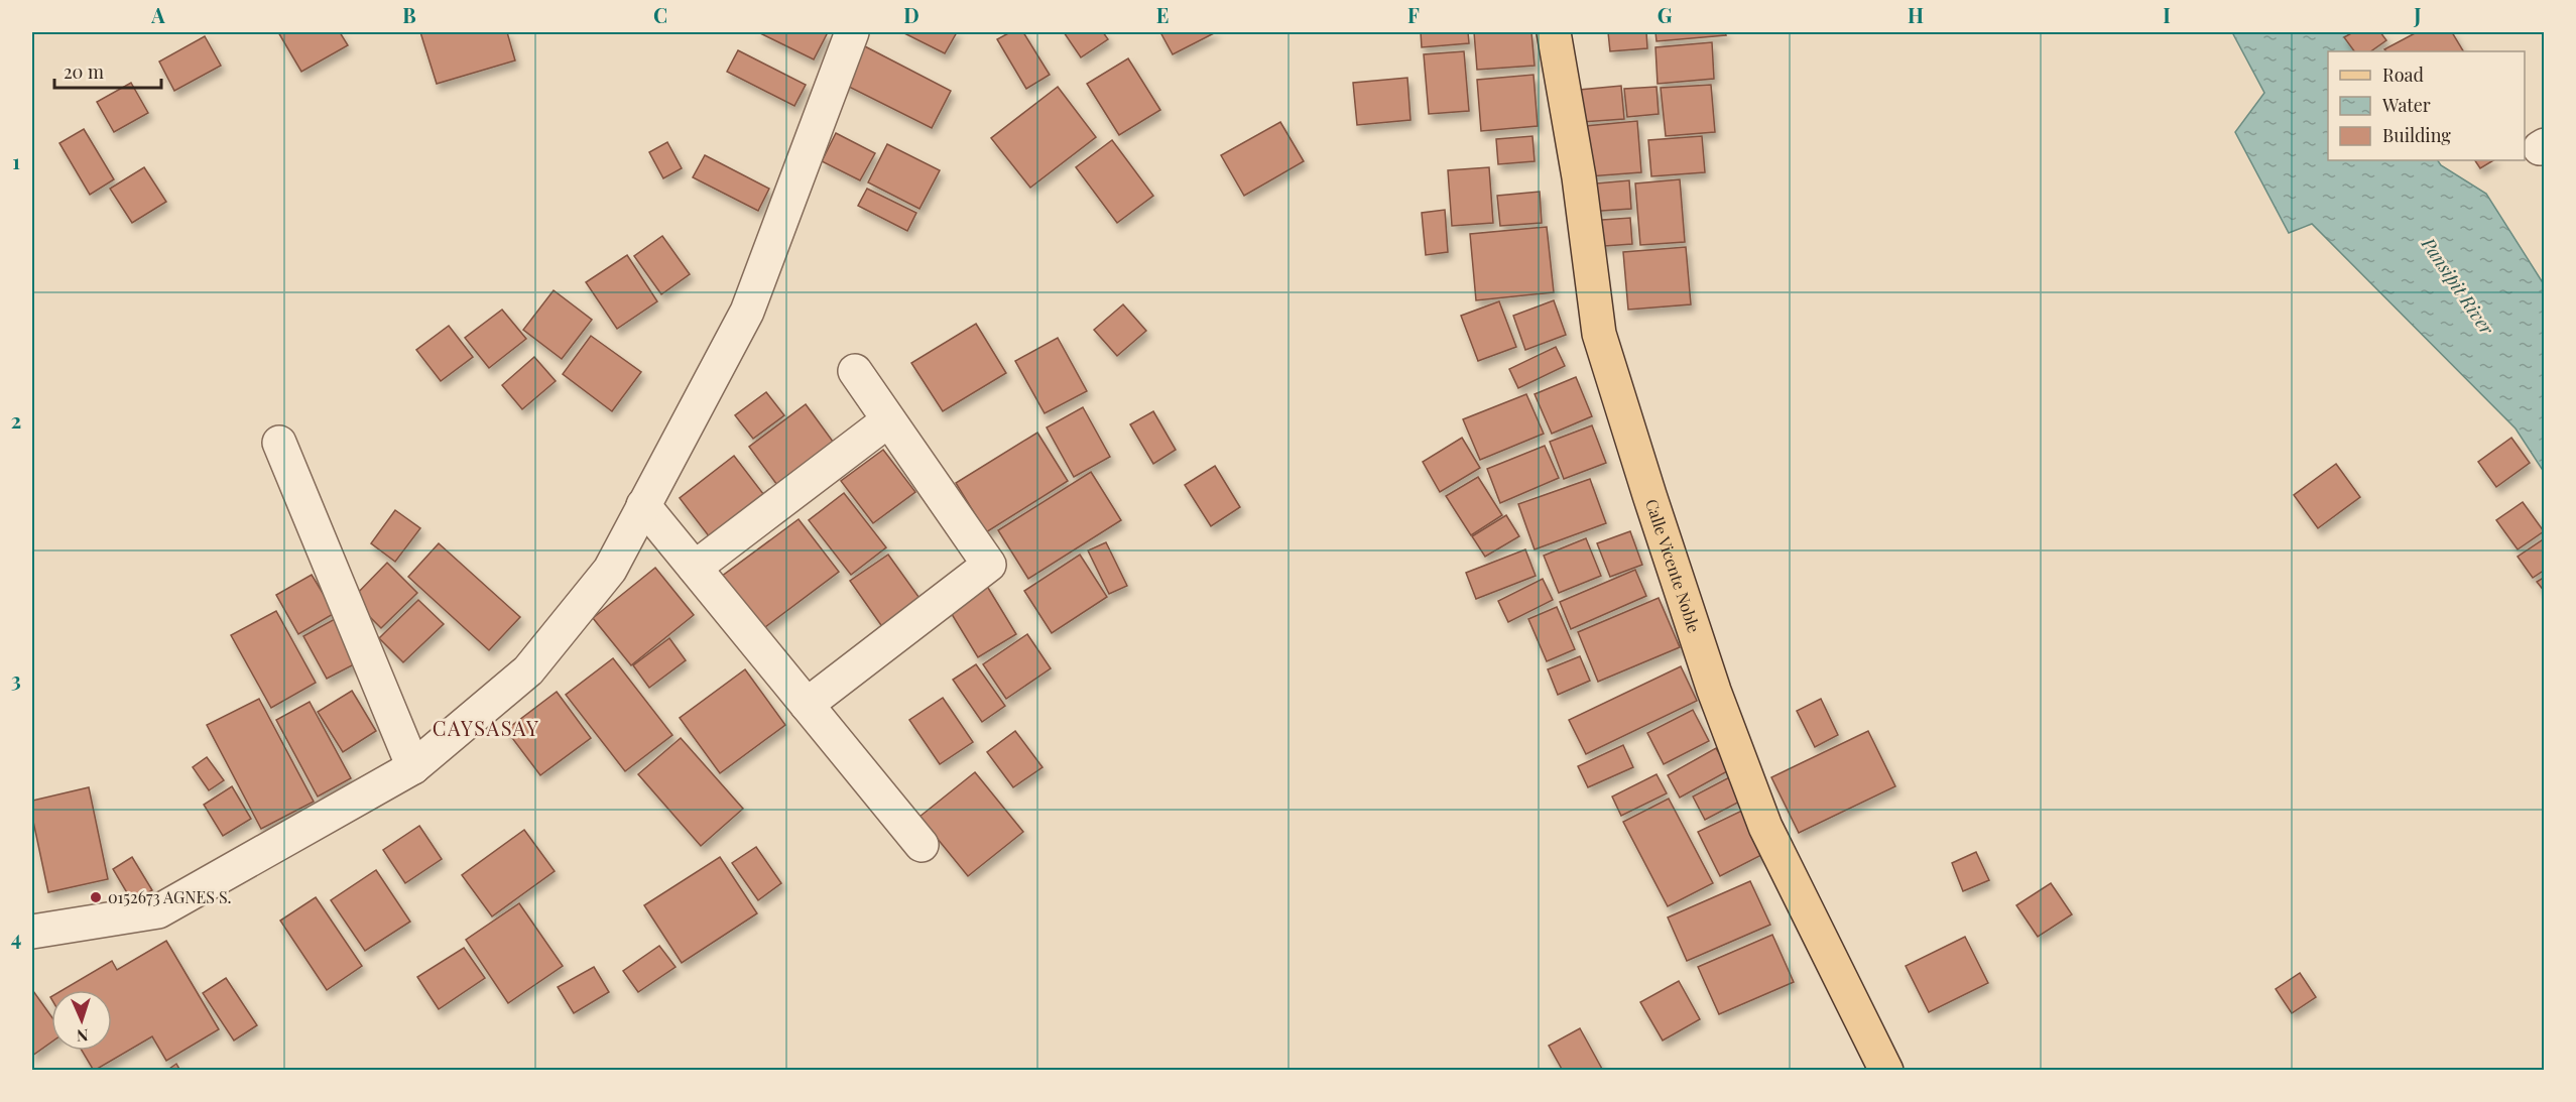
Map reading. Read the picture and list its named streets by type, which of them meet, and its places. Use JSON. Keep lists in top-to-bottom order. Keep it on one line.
{"streets":{"main road":["Calle Vicente Noble"]},"districts":["CAYSASAY"],"water":["Pansipit River"],"places":["0152673 AGNES S."],"legend":["Road","Water","Building"],"scale_bar":"20 m","north":"bottom","grid":{"columns":["A","B","C","D","E","F","G","H","I","J"],"rows":["1","2","3","4"]}}
